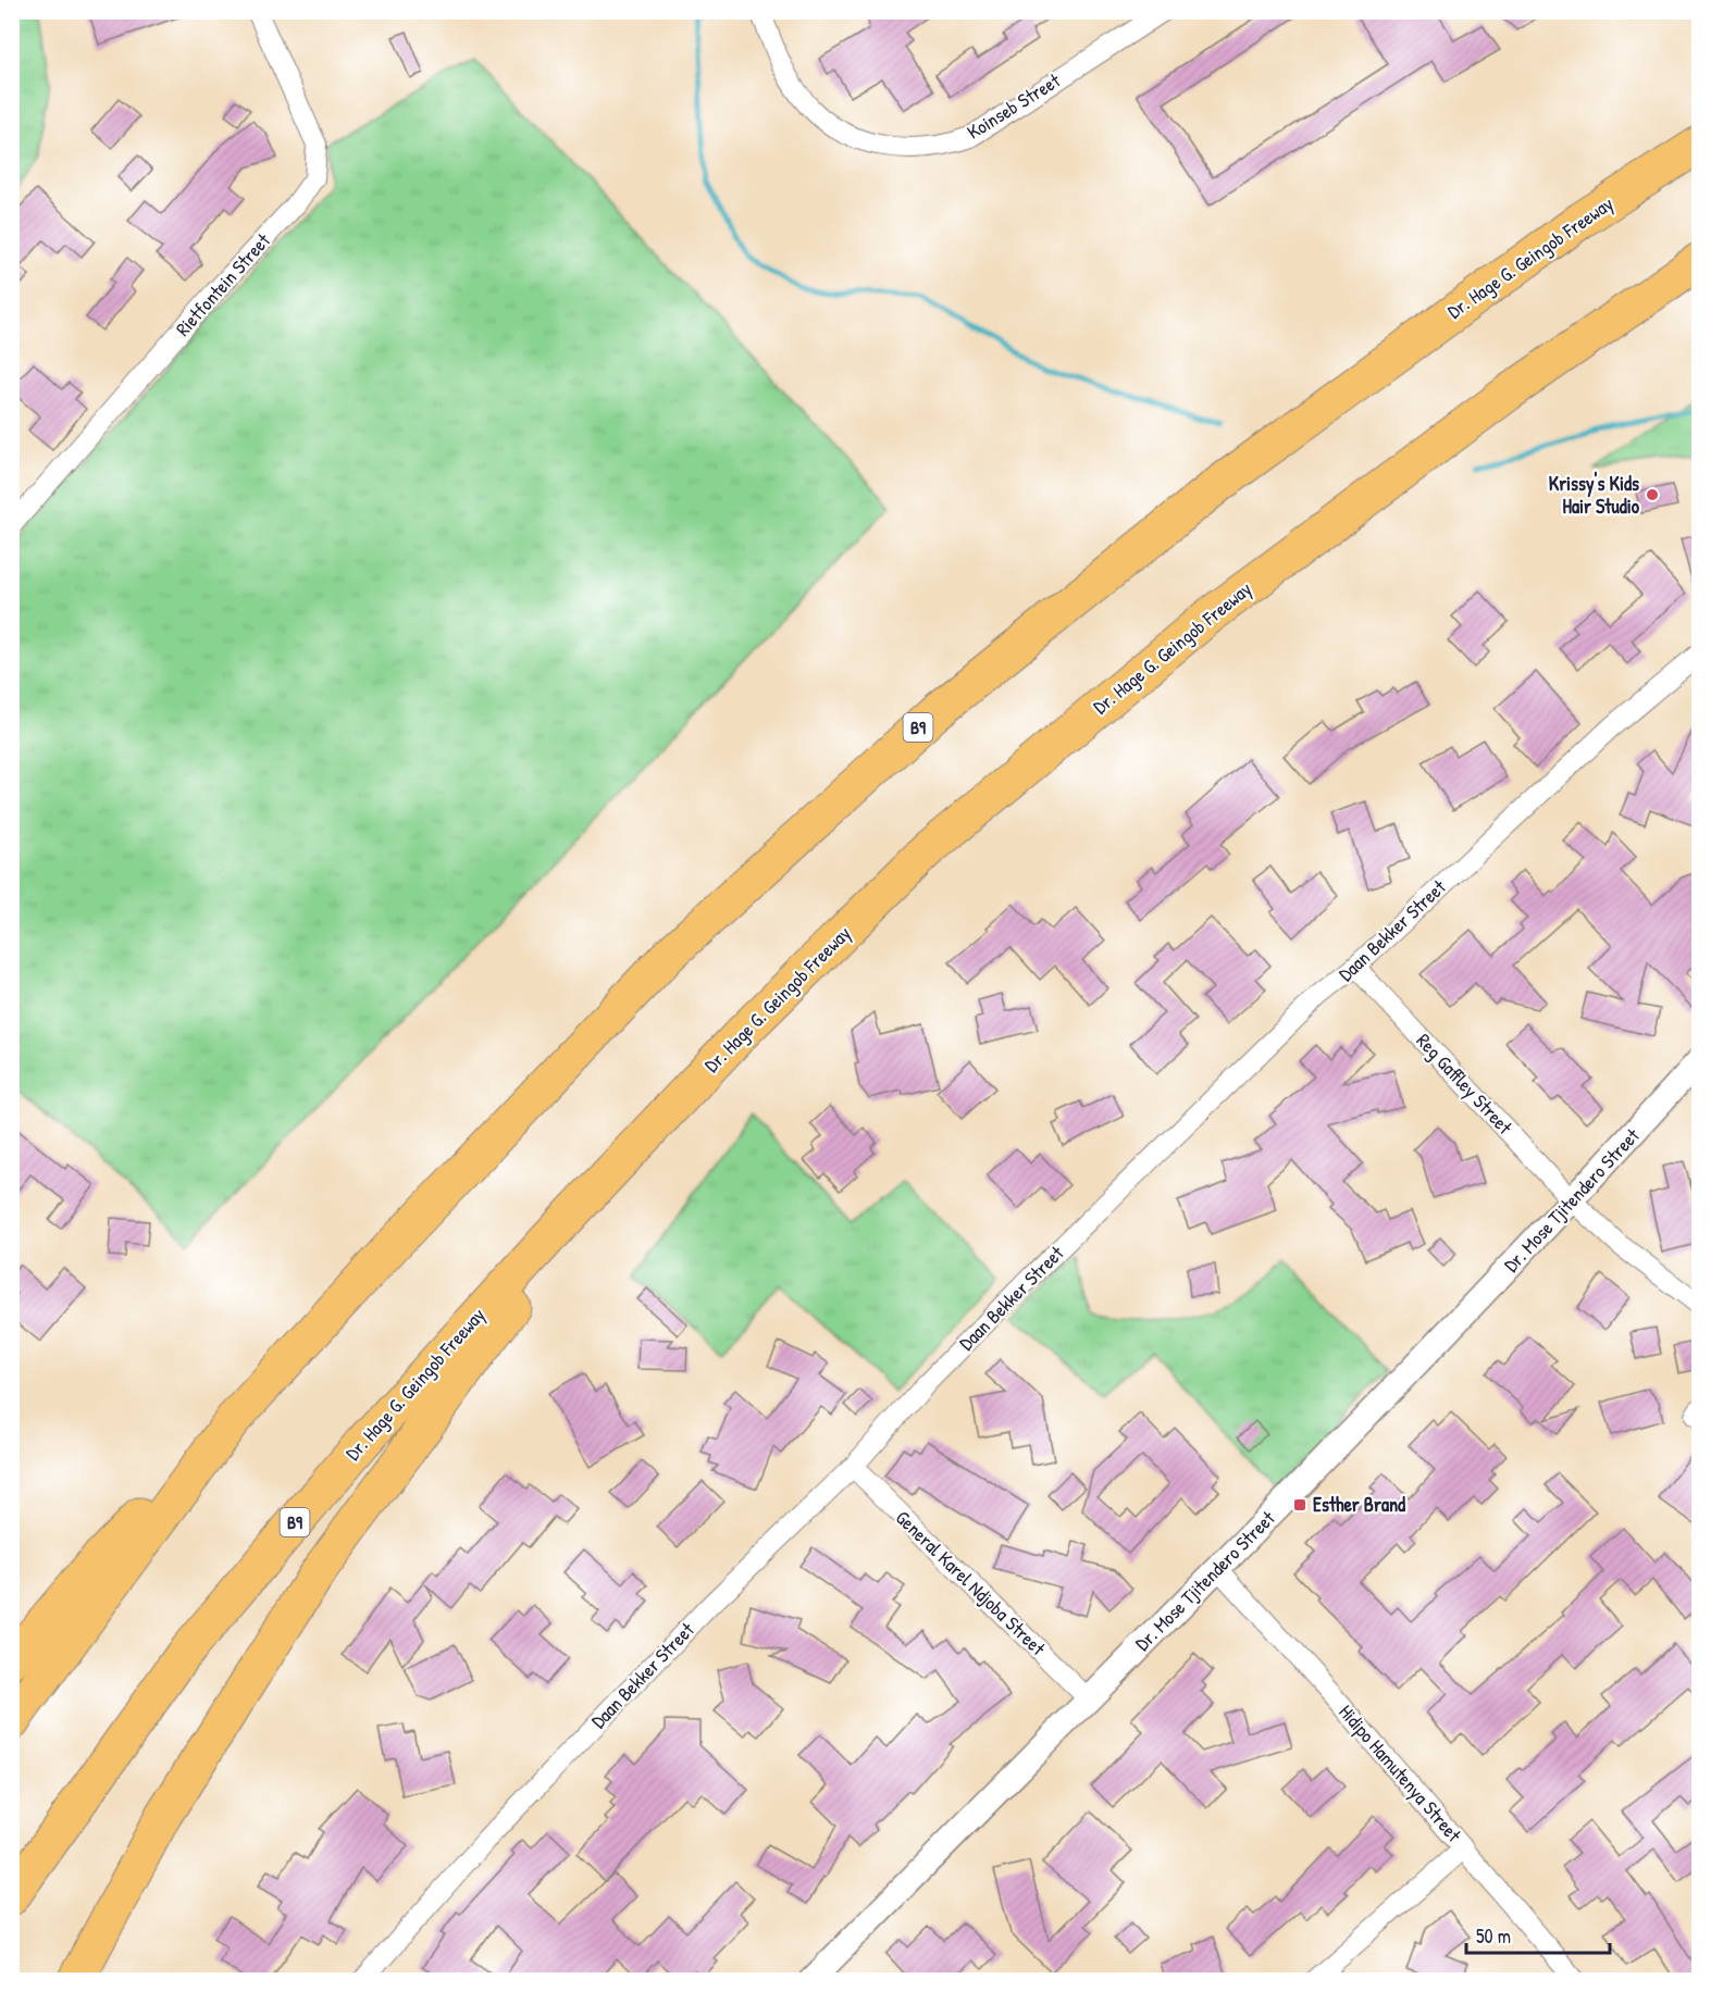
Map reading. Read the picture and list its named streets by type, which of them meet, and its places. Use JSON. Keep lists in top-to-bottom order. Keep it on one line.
{"streets":{"highway":["Dr. Hage G. Geingob Freeway","B9"],"street":["Koinseb Street","Rietfontein Street","Daan Bekker Street","Reg Gaffley Street","Dr. Mose Tjitendero Street","General Karel Ndjoba Street","Hidipo Hamutenya Street"]},"crossings":[["Daan Bekker Street","Reg Gaffley Street"],["Daan Bekker Street","General Karel Ndjoba Street"],["Reg Gaffley Street","Dr. Mose Tjitendero Street"],["Dr. Mose Tjitendero Street","General Karel Ndjoba Street"],["Dr. Mose Tjitendero Street","Hidipo Hamutenya Street"]],"places":{"other":["Krissy's Kids Hair Studio"],"transit":["Esther Brand"]},"scale_bar":"50 m"}
